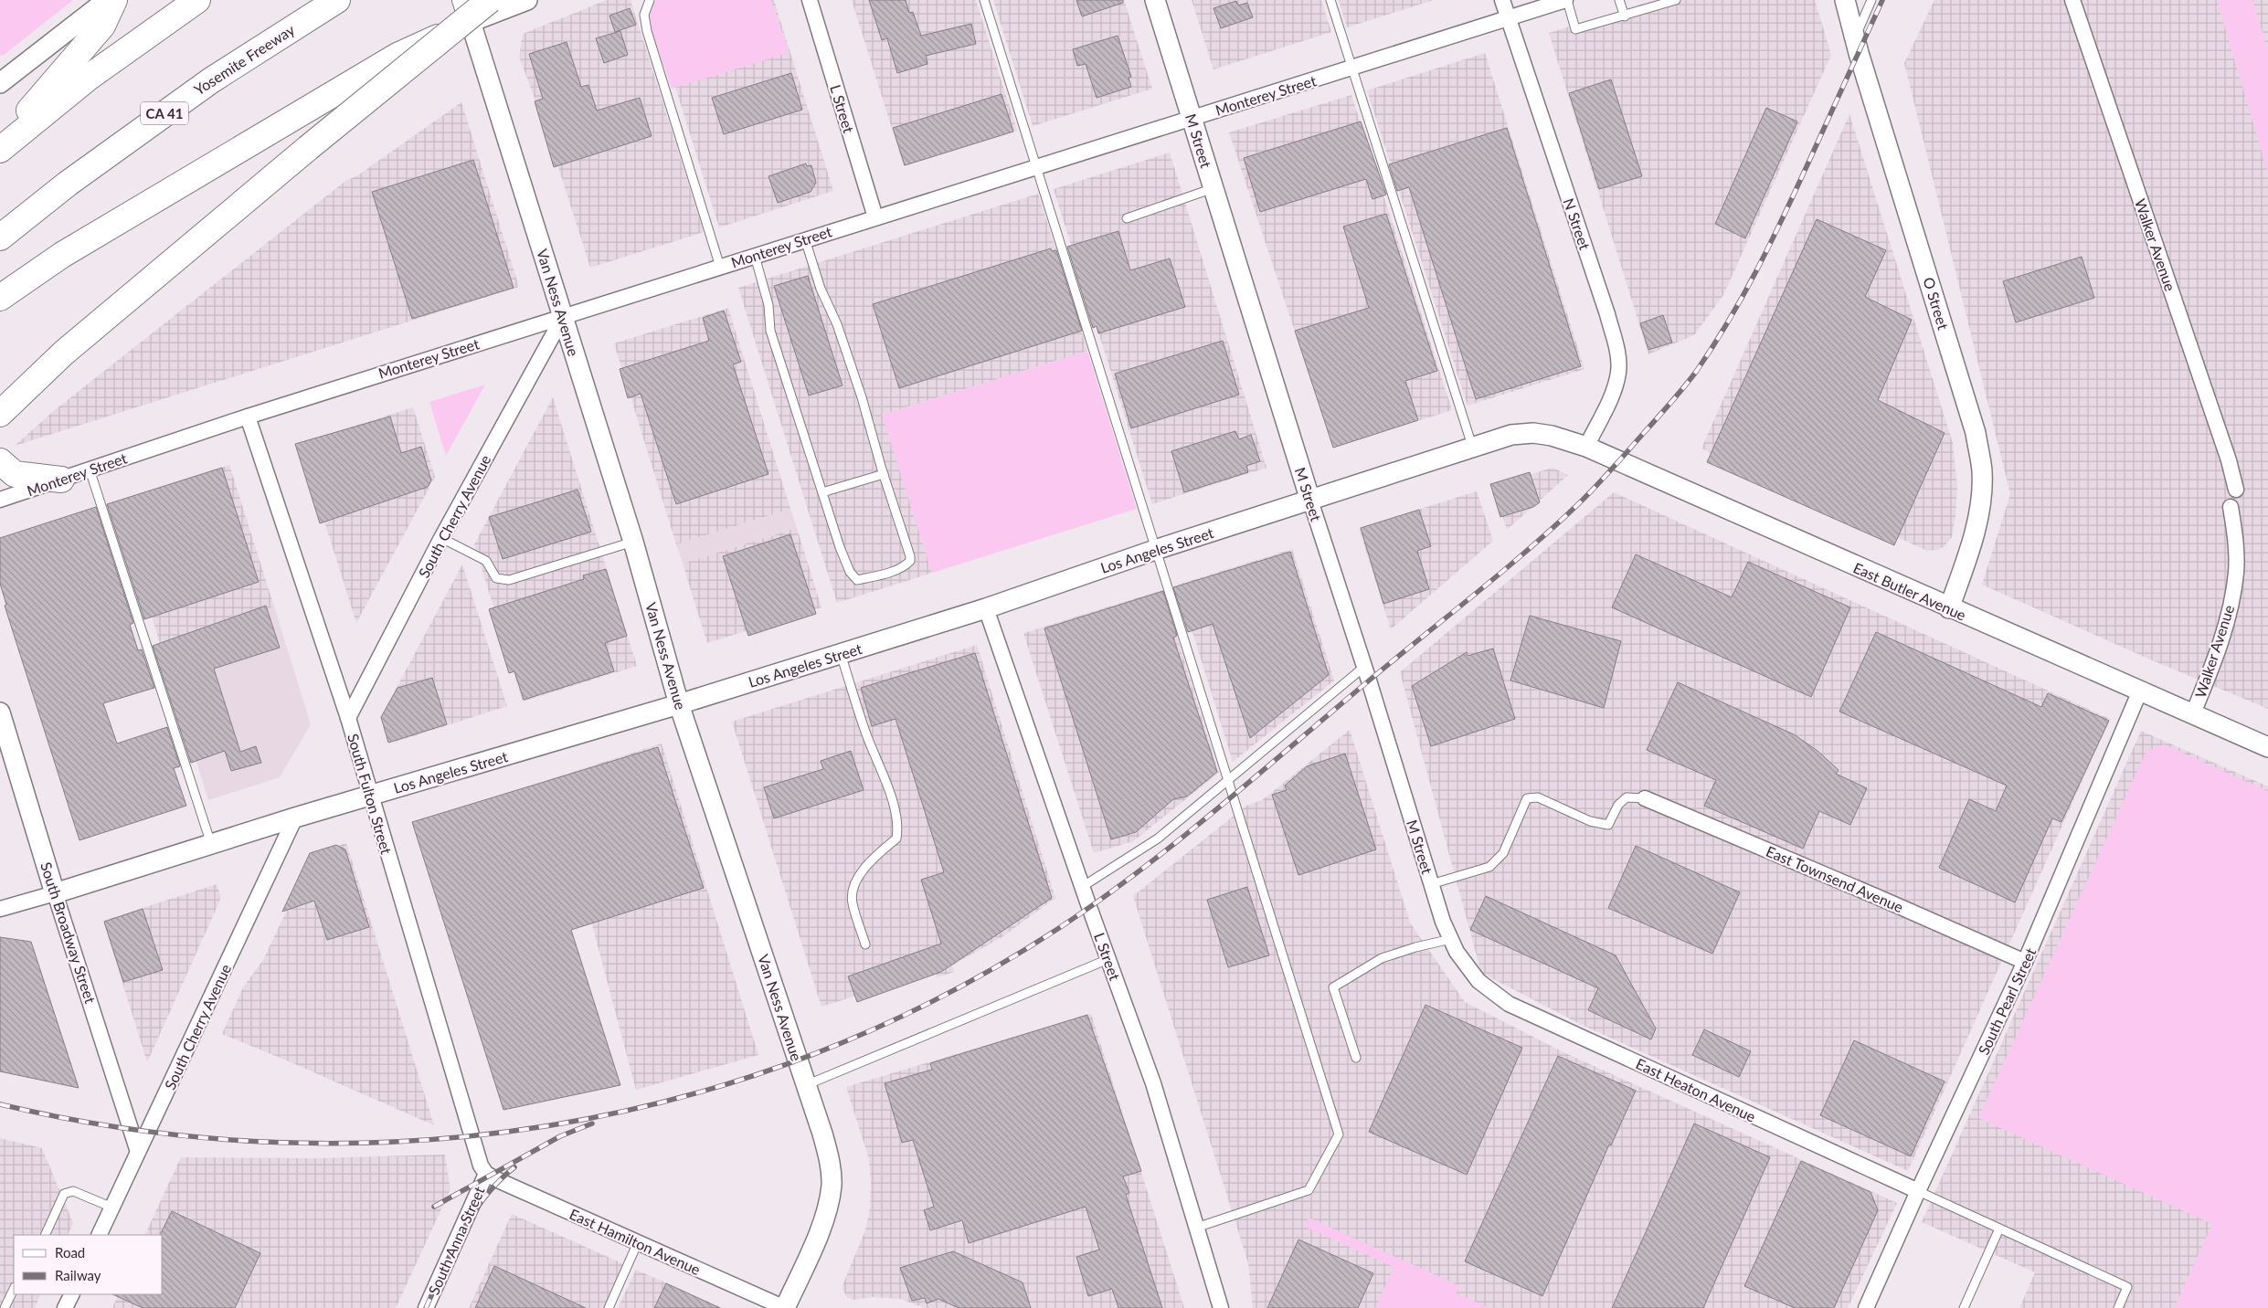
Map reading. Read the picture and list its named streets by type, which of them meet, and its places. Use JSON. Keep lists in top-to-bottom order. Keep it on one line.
{"streets":{"highway":["Yosemite Freeway","CA 41"],"street":["Monterey Street","L Street","M Street","N Street","Walker Avenue","Van Ness Avenue","O Street","South Cherry Avenue","Los Angeles Street","East Butler Avenue","South Fulton Street","East Townsend Avenue","South Broadway Street","South Pearl Street","East Heaton Avenue","South Anna Street","East Hamilton Avenue"]},"crossings":[["Monterey Street","L Street"],["Monterey Street","M Street"],["Monterey Street","N Street"],["Monterey Street","Van Ness Avenue"],["Monterey Street","South Cherry Avenue"],["Monterey Street","South Fulton Street"],["L Street","Los Angeles Street"],["M Street","Los Angeles Street"],["M Street","East Heaton Avenue"],["N Street","East Butler Avenue"],["Walker Avenue","East Butler Avenue"],["Van Ness Avenue","South Cherry Avenue"],["Van Ness Avenue","Los Angeles Street"],["Van Ness Avenue","East Hamilton Avenue"],["O Street","East Butler Avenue"],["South Cherry Avenue","Los Angeles Street"],["South Cherry Avenue","South Fulton Street"],["South Cherry Avenue","South Broadway Street"],["Los Angeles Street","East Butler Avenue"],["Los Angeles Street","South Fulton Street"],["Los Angeles Street","South Broadway Street"],["East Butler Avenue","South Pearl Street"],["South Fulton Street","South Anna Street"],["South Fulton Street","East Hamilton Avenue"],["East Townsend Avenue","South Pearl Street"],["South Pearl Street","East Heaton Avenue"],["South Anna Street","East Hamilton Avenue"]],"legend":["Road","Railway"]}
